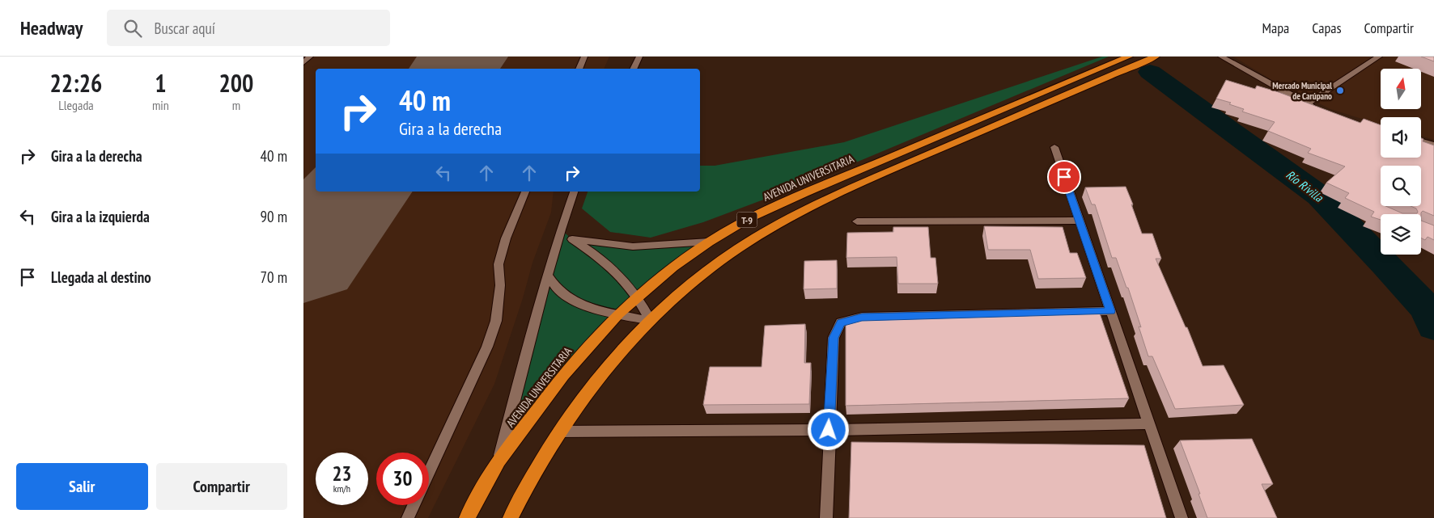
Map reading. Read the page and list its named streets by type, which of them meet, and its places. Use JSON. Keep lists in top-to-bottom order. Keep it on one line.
{"streets":{"highway":["AVENIDA UNIVERSITARIA","T-9"]},"water":["Río Rivilla"],"places":["Mercado Municipal de Carúpano"],"north":"top","page":{"header":"Headway","search":"Buscar aquí","nav":["Mapa","Capas","Compartir"],"eta":["22:26","Llegada","1","min","200","m"],"turn":["40 m","Gira a la derecha"],"list":[{"name":"Gira a la derecha","value":"40 m"},{"name":"Gira a la izquierda","value":"90 m"},{"name":"Llegada al destino","value":"70 m"}],"speed":"23 km/h","limit":"30","buttons":["Salir","Compartir"]}}
